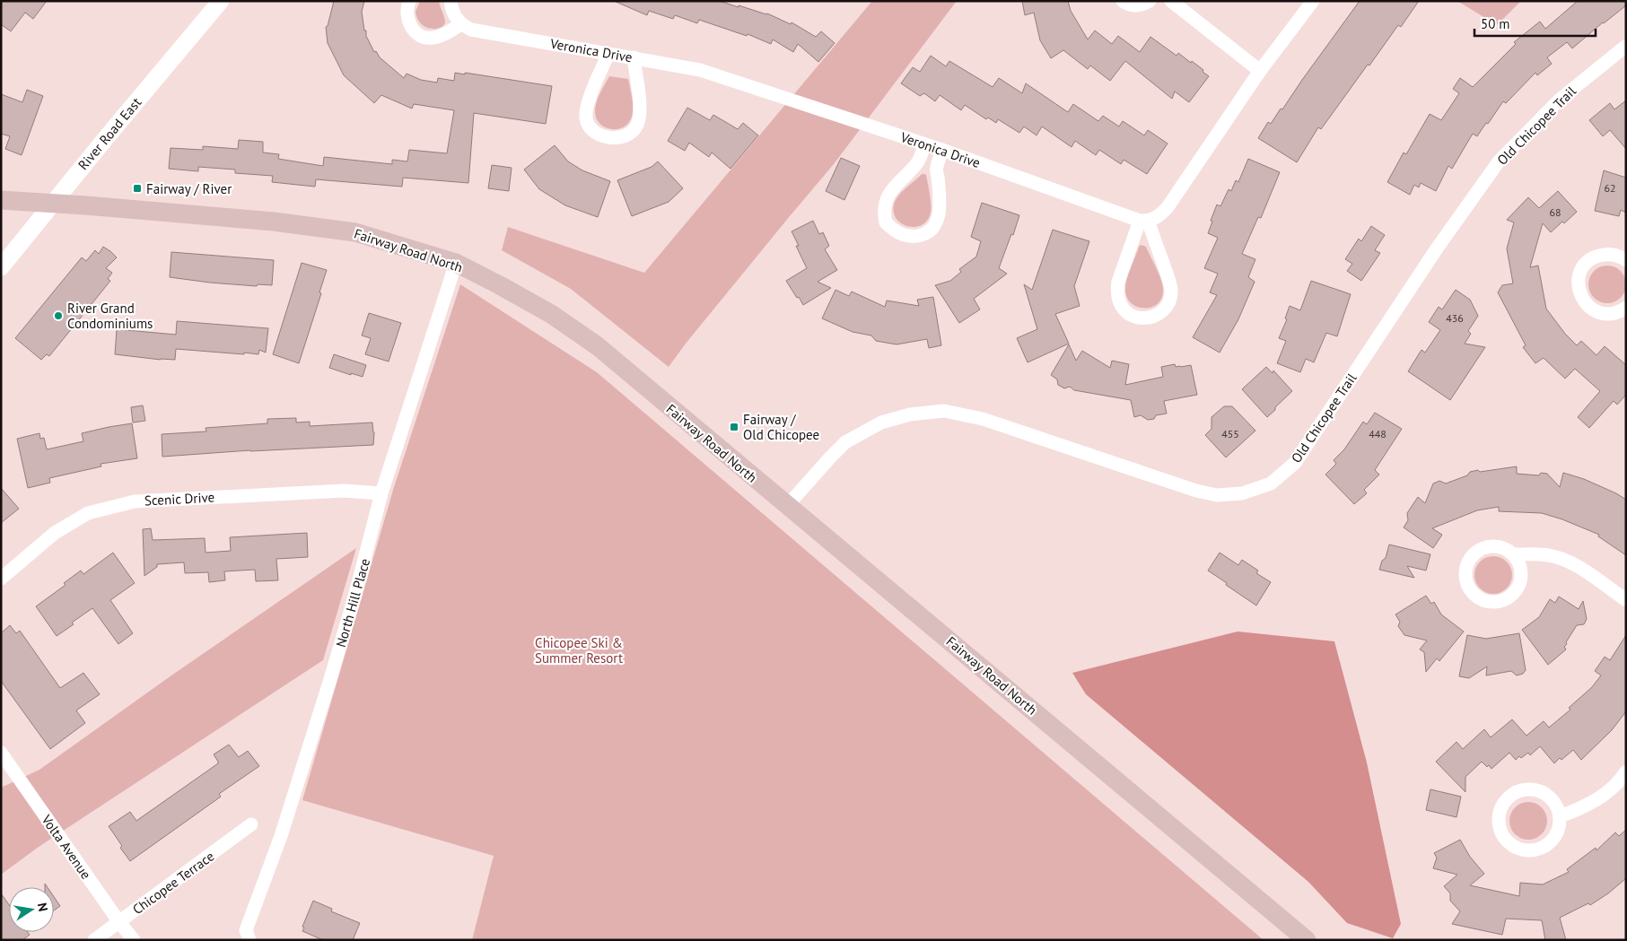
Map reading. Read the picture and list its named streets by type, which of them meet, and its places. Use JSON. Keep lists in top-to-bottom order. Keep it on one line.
{"streets":{"main road":["Fairway Road North"],"street":["Veronica Drive","Old Chicopee Trail","River Road East","Scenic Drive","North Hill Place","Volta Avenue","Chicopee Terrace"]},"crossings":[["Old Chicopee Trail","Fairway Road North"],["River Road East","Fairway Road North"],["Fairway Road North","North Hill Place"],["Scenic Drive","North Hill Place"],["Volta Avenue","Chicopee Terrace"]],"parks":["Chicopee Ski & Summer Resort"],"places":{"transit":["Fairway / River","Fairway / Old Chicopee"],"other":["River Grand Condominiums"]},"house_numbers":["62","68","436","455","448"],"scale_bar":"50 m","north":"right"}
